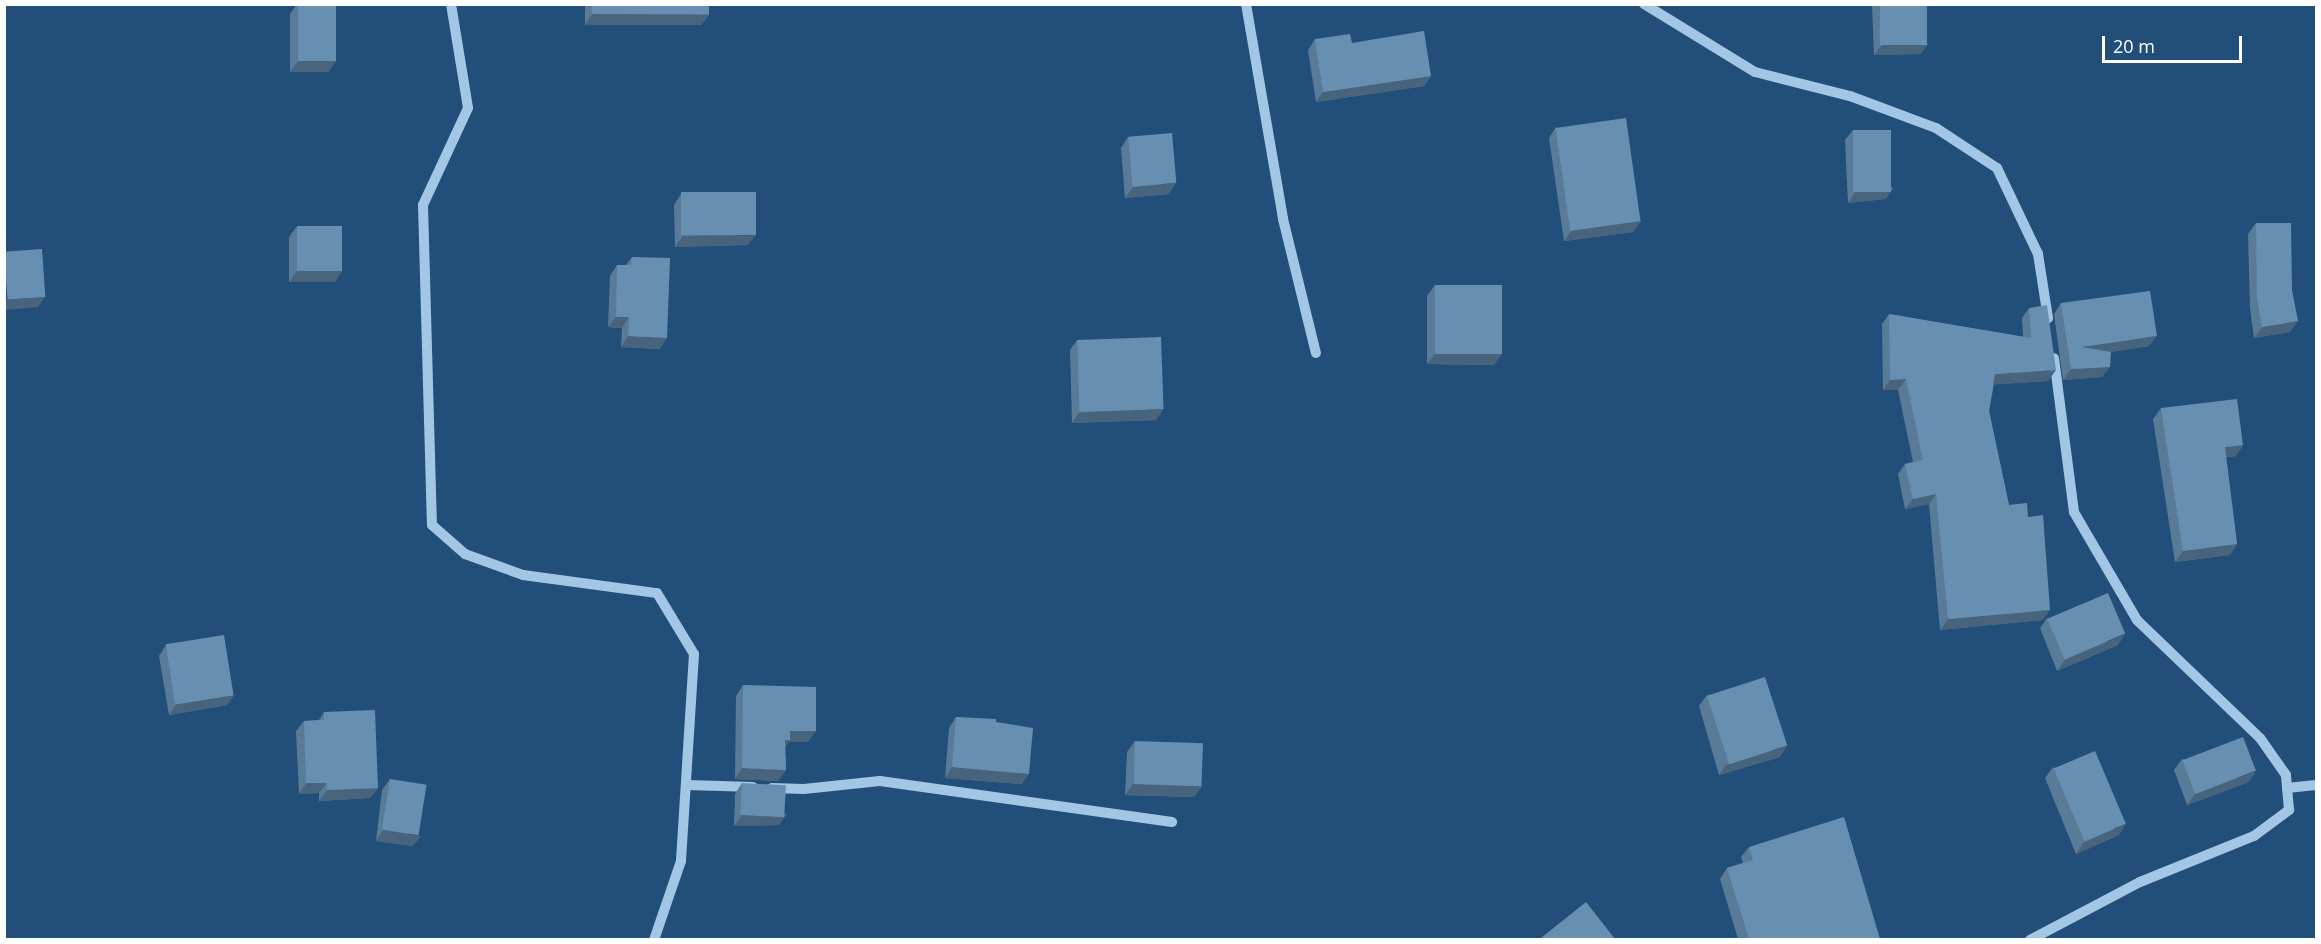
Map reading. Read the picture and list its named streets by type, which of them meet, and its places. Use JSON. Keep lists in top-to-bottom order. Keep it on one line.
{"scale_bar":"20 m"}
